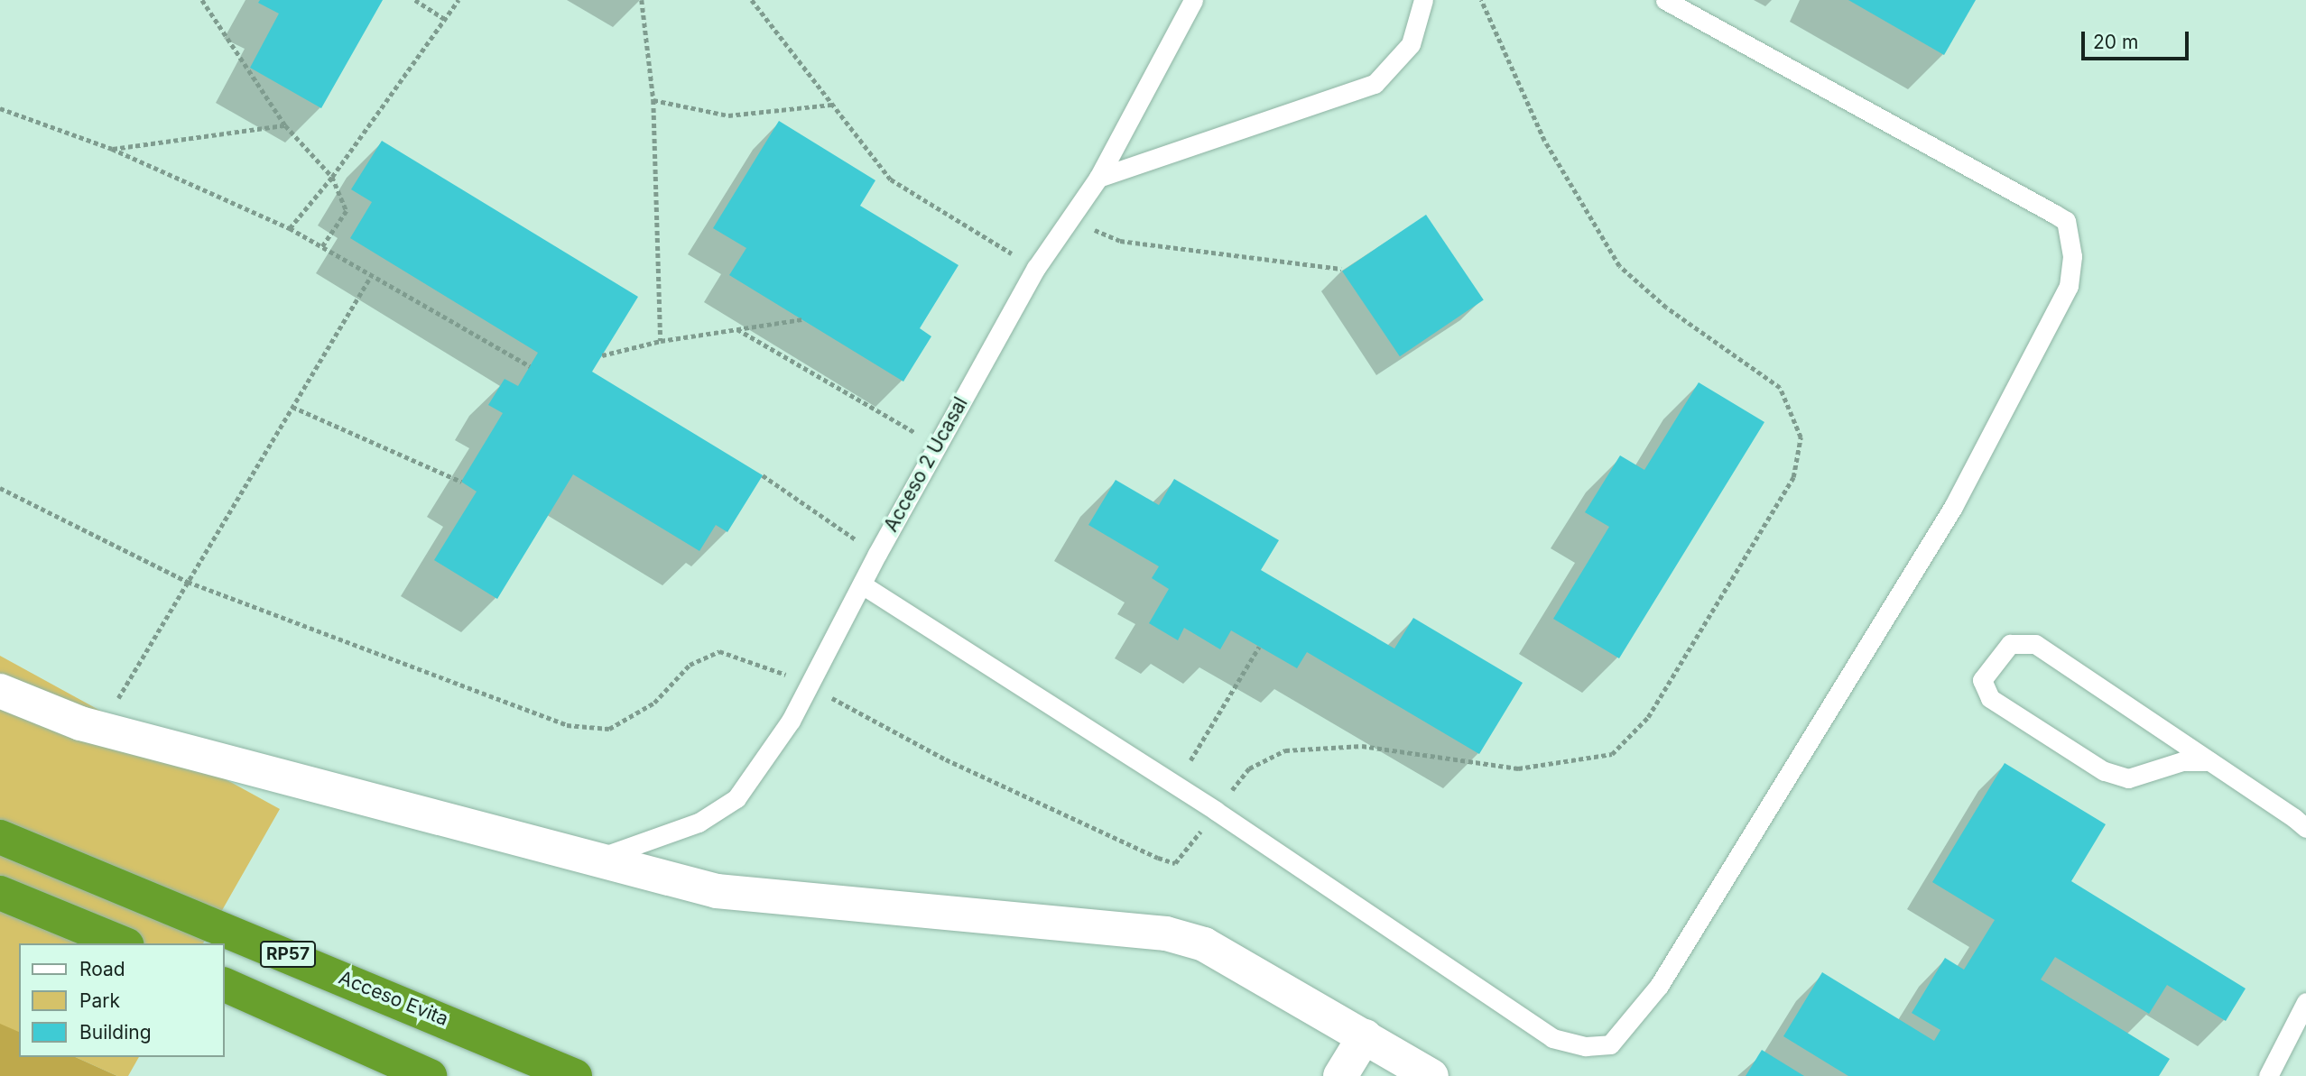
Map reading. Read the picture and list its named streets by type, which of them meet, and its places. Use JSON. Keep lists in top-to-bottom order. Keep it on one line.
{"streets":{"highway":["RP57","Acceso Evita"],"lane":["Acceso 2 Ucasal"]},"legend":["Road","Park","Building"],"scale_bar":"20 m"}
